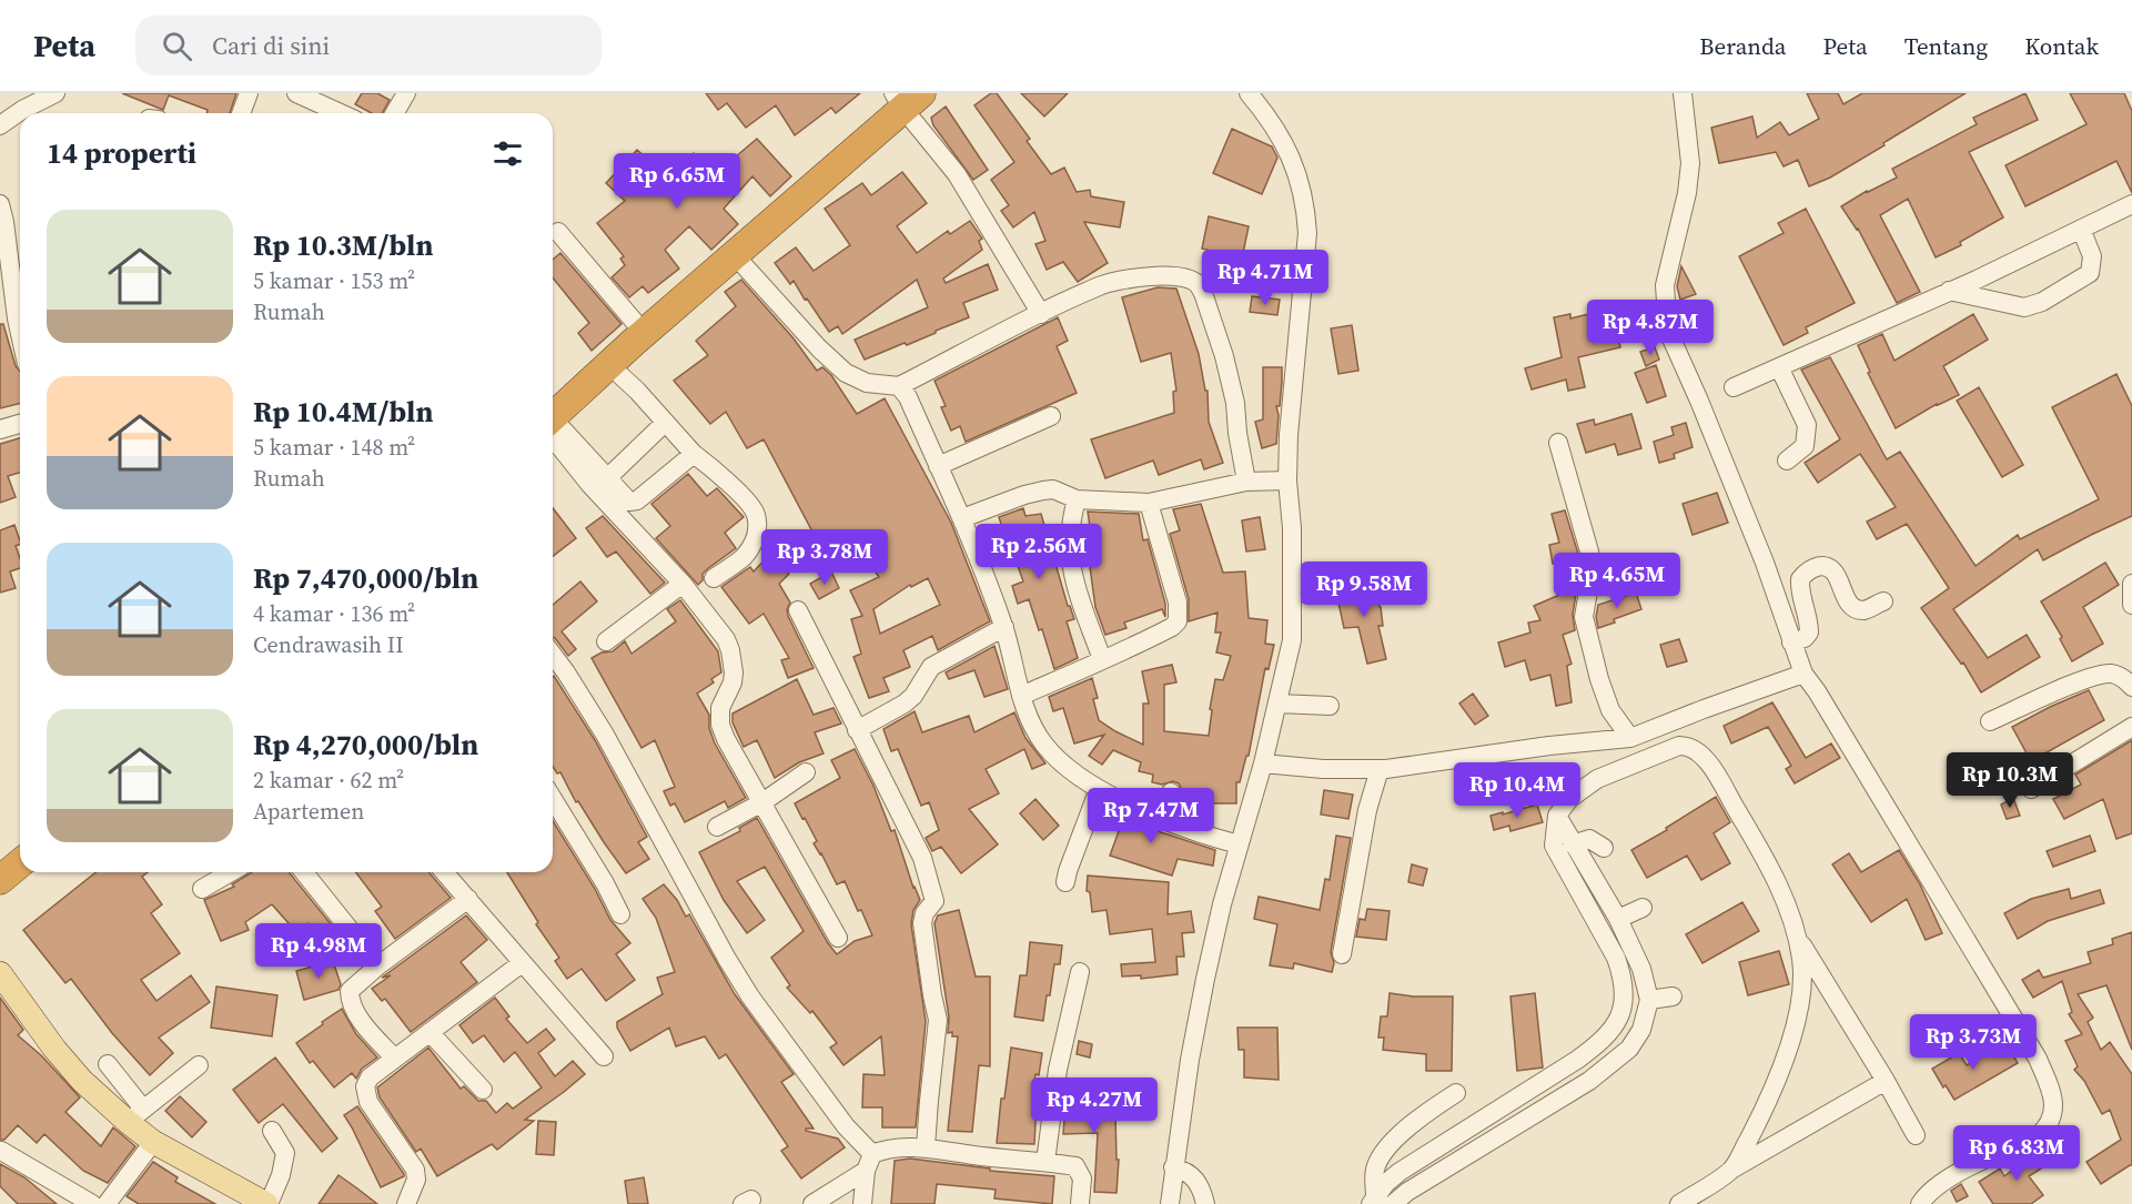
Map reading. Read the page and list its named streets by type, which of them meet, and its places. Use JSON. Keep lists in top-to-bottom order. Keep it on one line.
{"page":{"header":"Peta","search":"Cari di sini","nav":["Beranda","Peta","Tentang","Kontak"],"heading":"14 properti","price":["Rp 6.65M","Rp 4.71M","Rp 4.87M","Rp 2.56M","Rp 3.78M","Rp 4.65M","Rp 9.58M","Rp 10.3M","Rp 10.4M","Rp 7.47M","Rp 4.98M","Rp 3.73M","Rp 4.27M","Rp 6.83M"],"list":[{"name":"Rp 10.3M/bln","note":"5 kamar · 153 m² · Rumah"},{"name":"Rp 10.4M/bln","note":"5 kamar · 148 m² · Rumah"},{"name":"Rp 7,470,000/bln","note":"4 kamar · 136 m² · Cendrawasih II"},{"name":"Rp 4,270,000/bln","note":"2 kamar · 62 m² · Apartemen"}]}}
